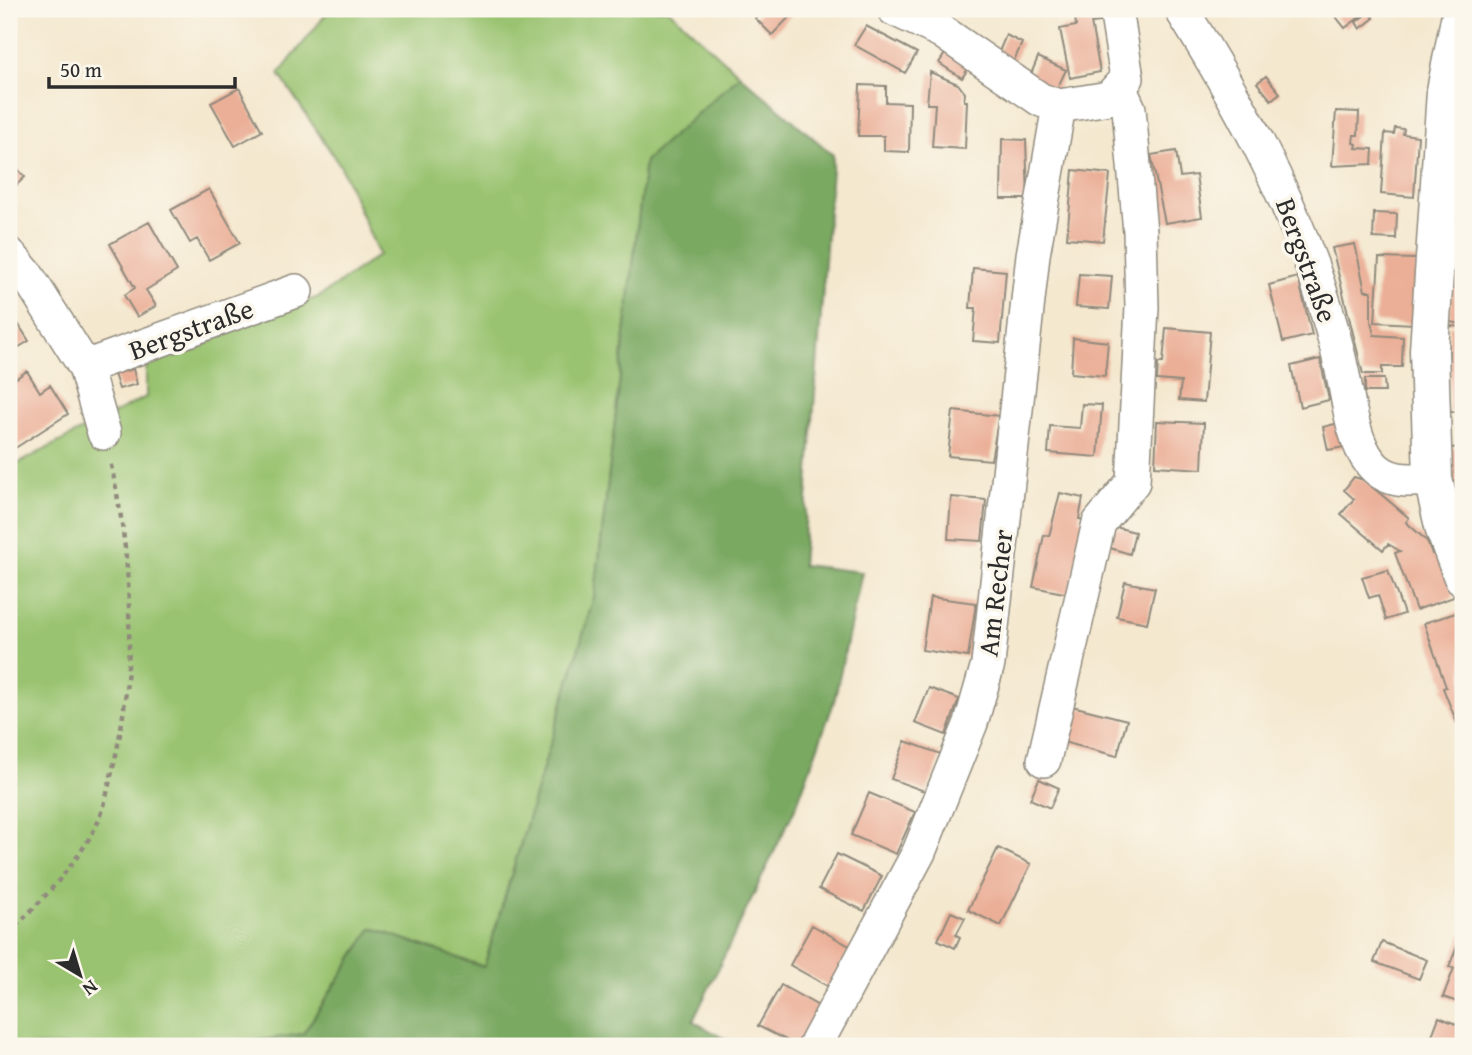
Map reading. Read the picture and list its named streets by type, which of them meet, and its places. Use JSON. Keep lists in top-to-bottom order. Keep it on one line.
{"streets":{"street":["Bergstraße","Am Recher"]},"scale_bar":"50 m","north":"bottom right"}
